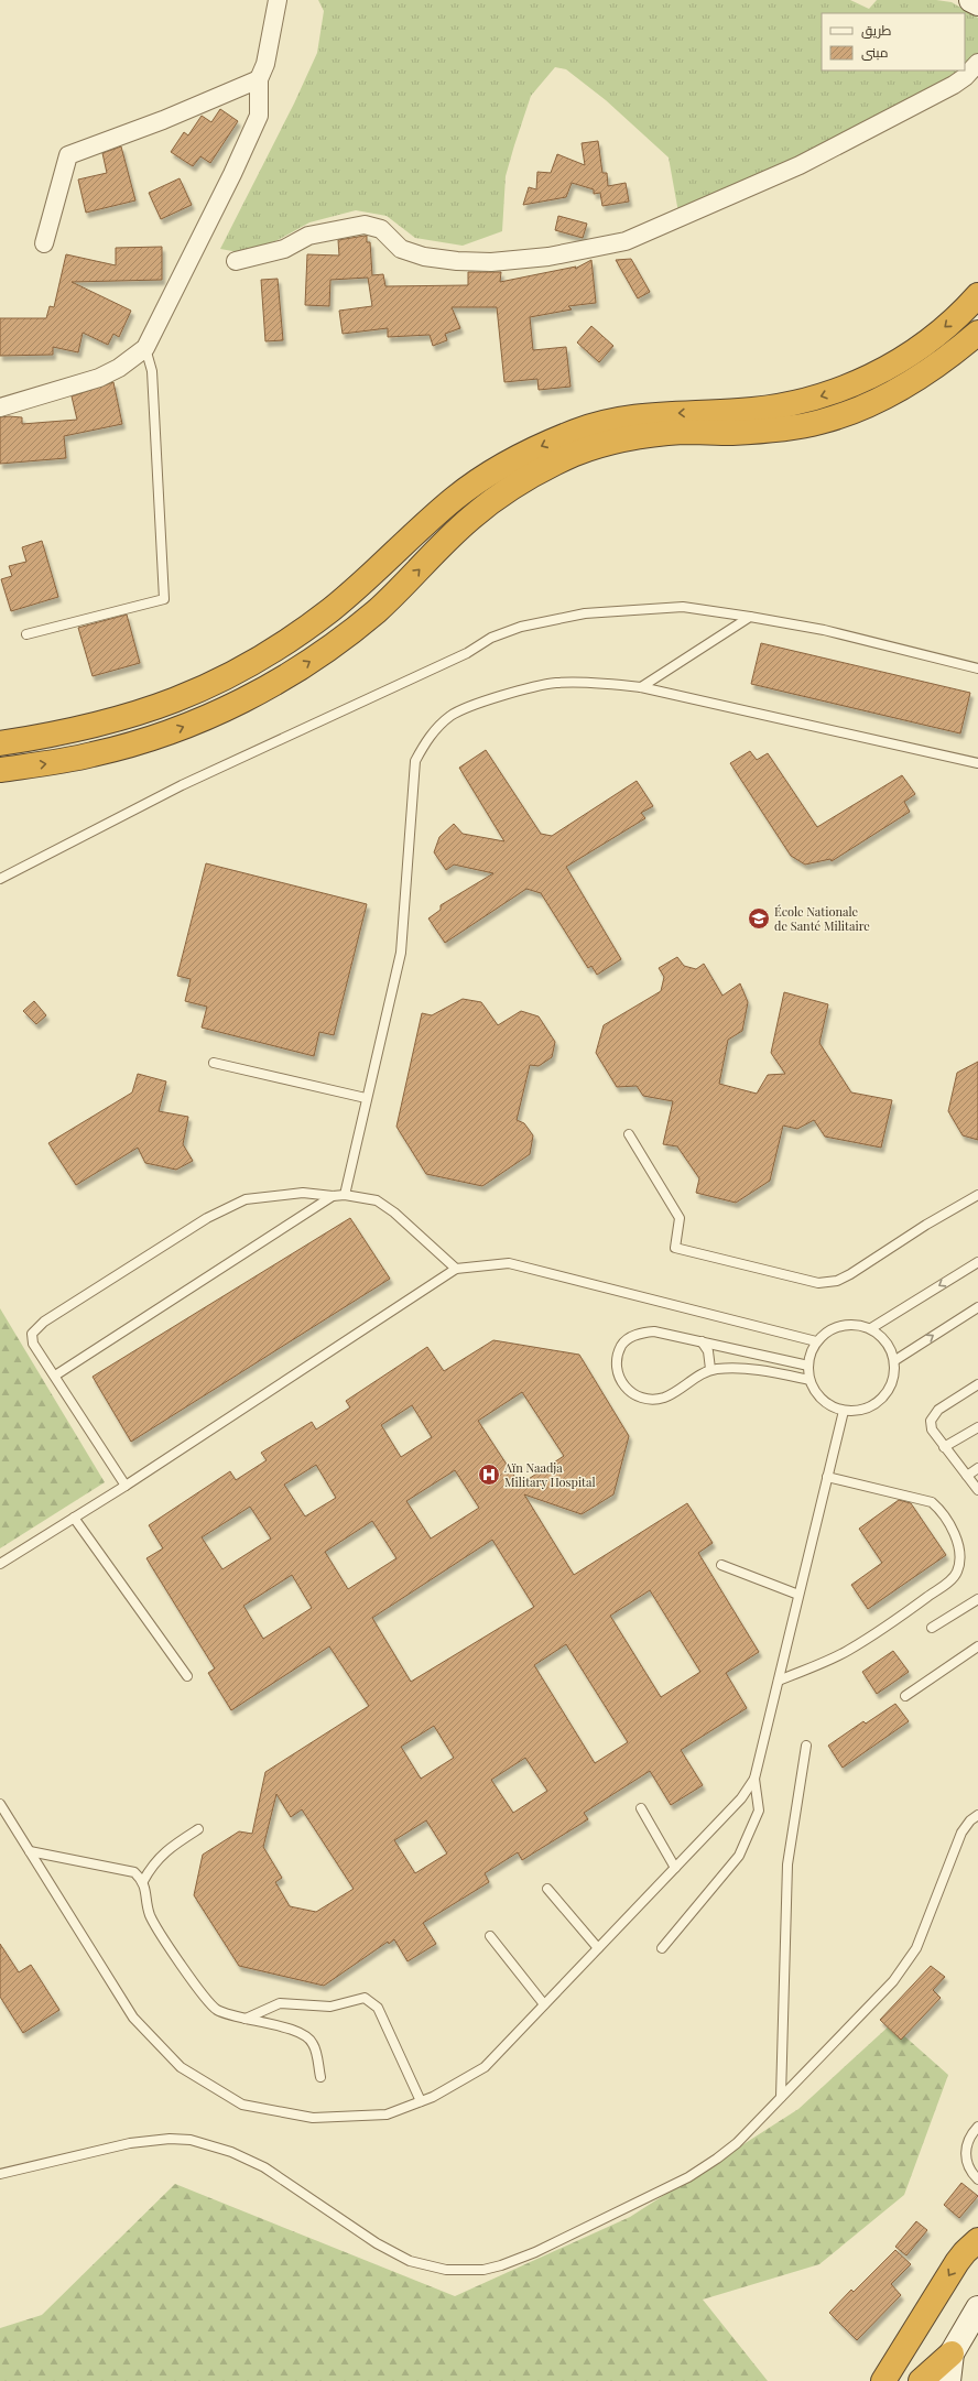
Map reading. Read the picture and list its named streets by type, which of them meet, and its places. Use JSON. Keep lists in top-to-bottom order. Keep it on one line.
{"places":{"school or university":["École Nationale de Santé Militaire"],"hospital":["Aïn Naadja Military Hospital"]},"legend":["طريق","مبنى"]}
